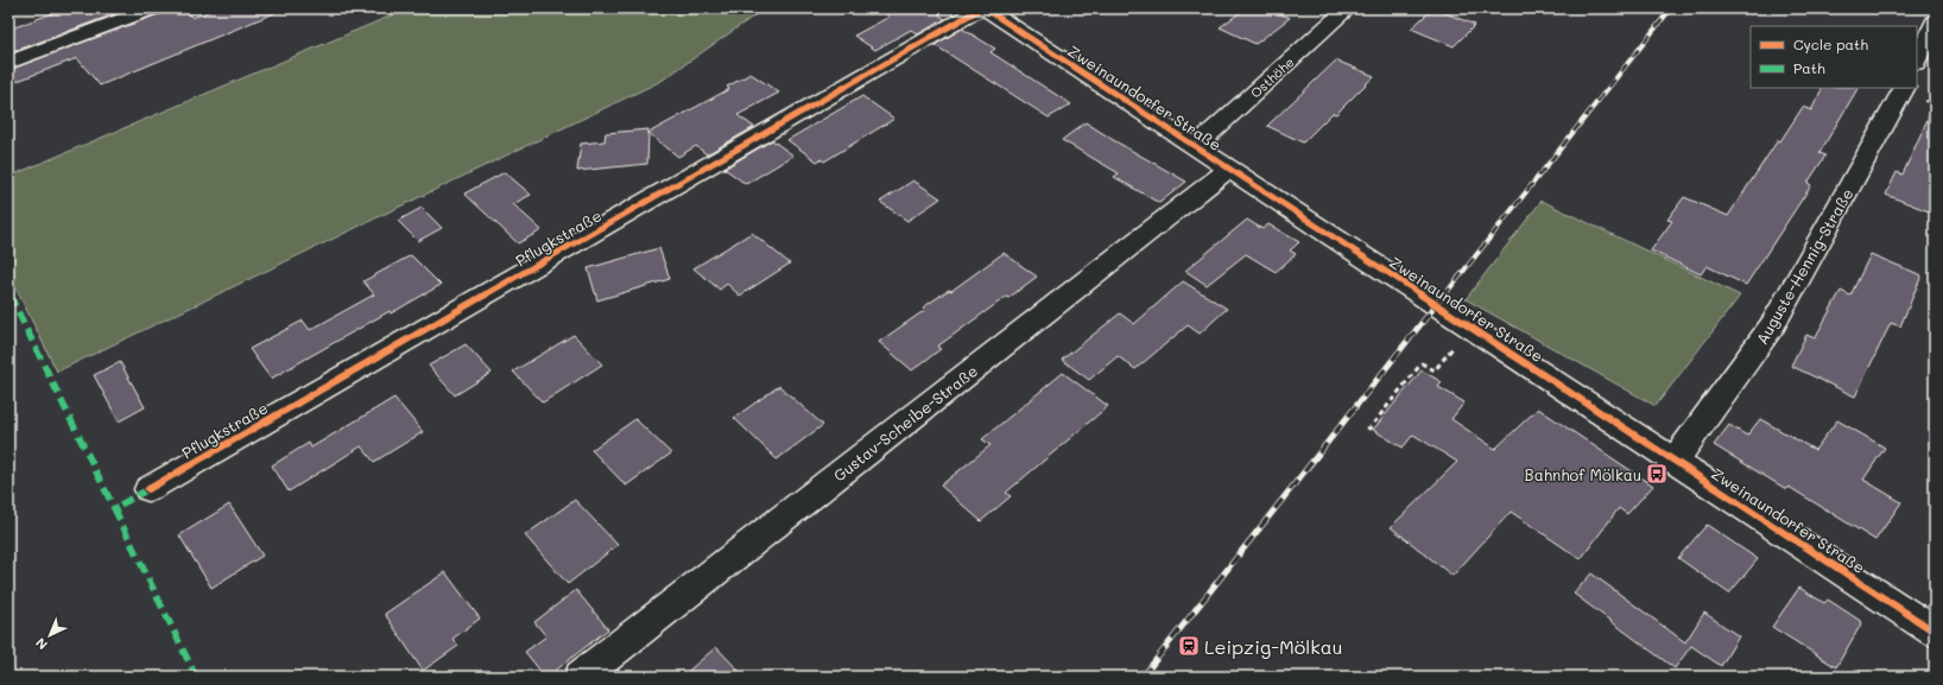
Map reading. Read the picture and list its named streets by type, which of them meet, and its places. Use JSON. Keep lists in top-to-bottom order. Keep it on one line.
{"streets":{"street":["Osthöhe","Zweinaundorfer Straße","Pflugkstraße","Auguste-Hennig-Straße","Gustav-Scheibe-Straße"]},"crossings":[["Osthöhe","Zweinaundorfer Straße"],["Zweinaundorfer Straße","Pflugkstraße"],["Zweinaundorfer Straße","Auguste-Hennig-Straße"],["Zweinaundorfer Straße","Gustav-Scheibe-Straße"]],"places":{"bus stop":["Bahnhof Mölkau"],"station":["Leipzig-Mölkau"]},"legend":["Cycle path","Path"],"north":"bottom left"}
